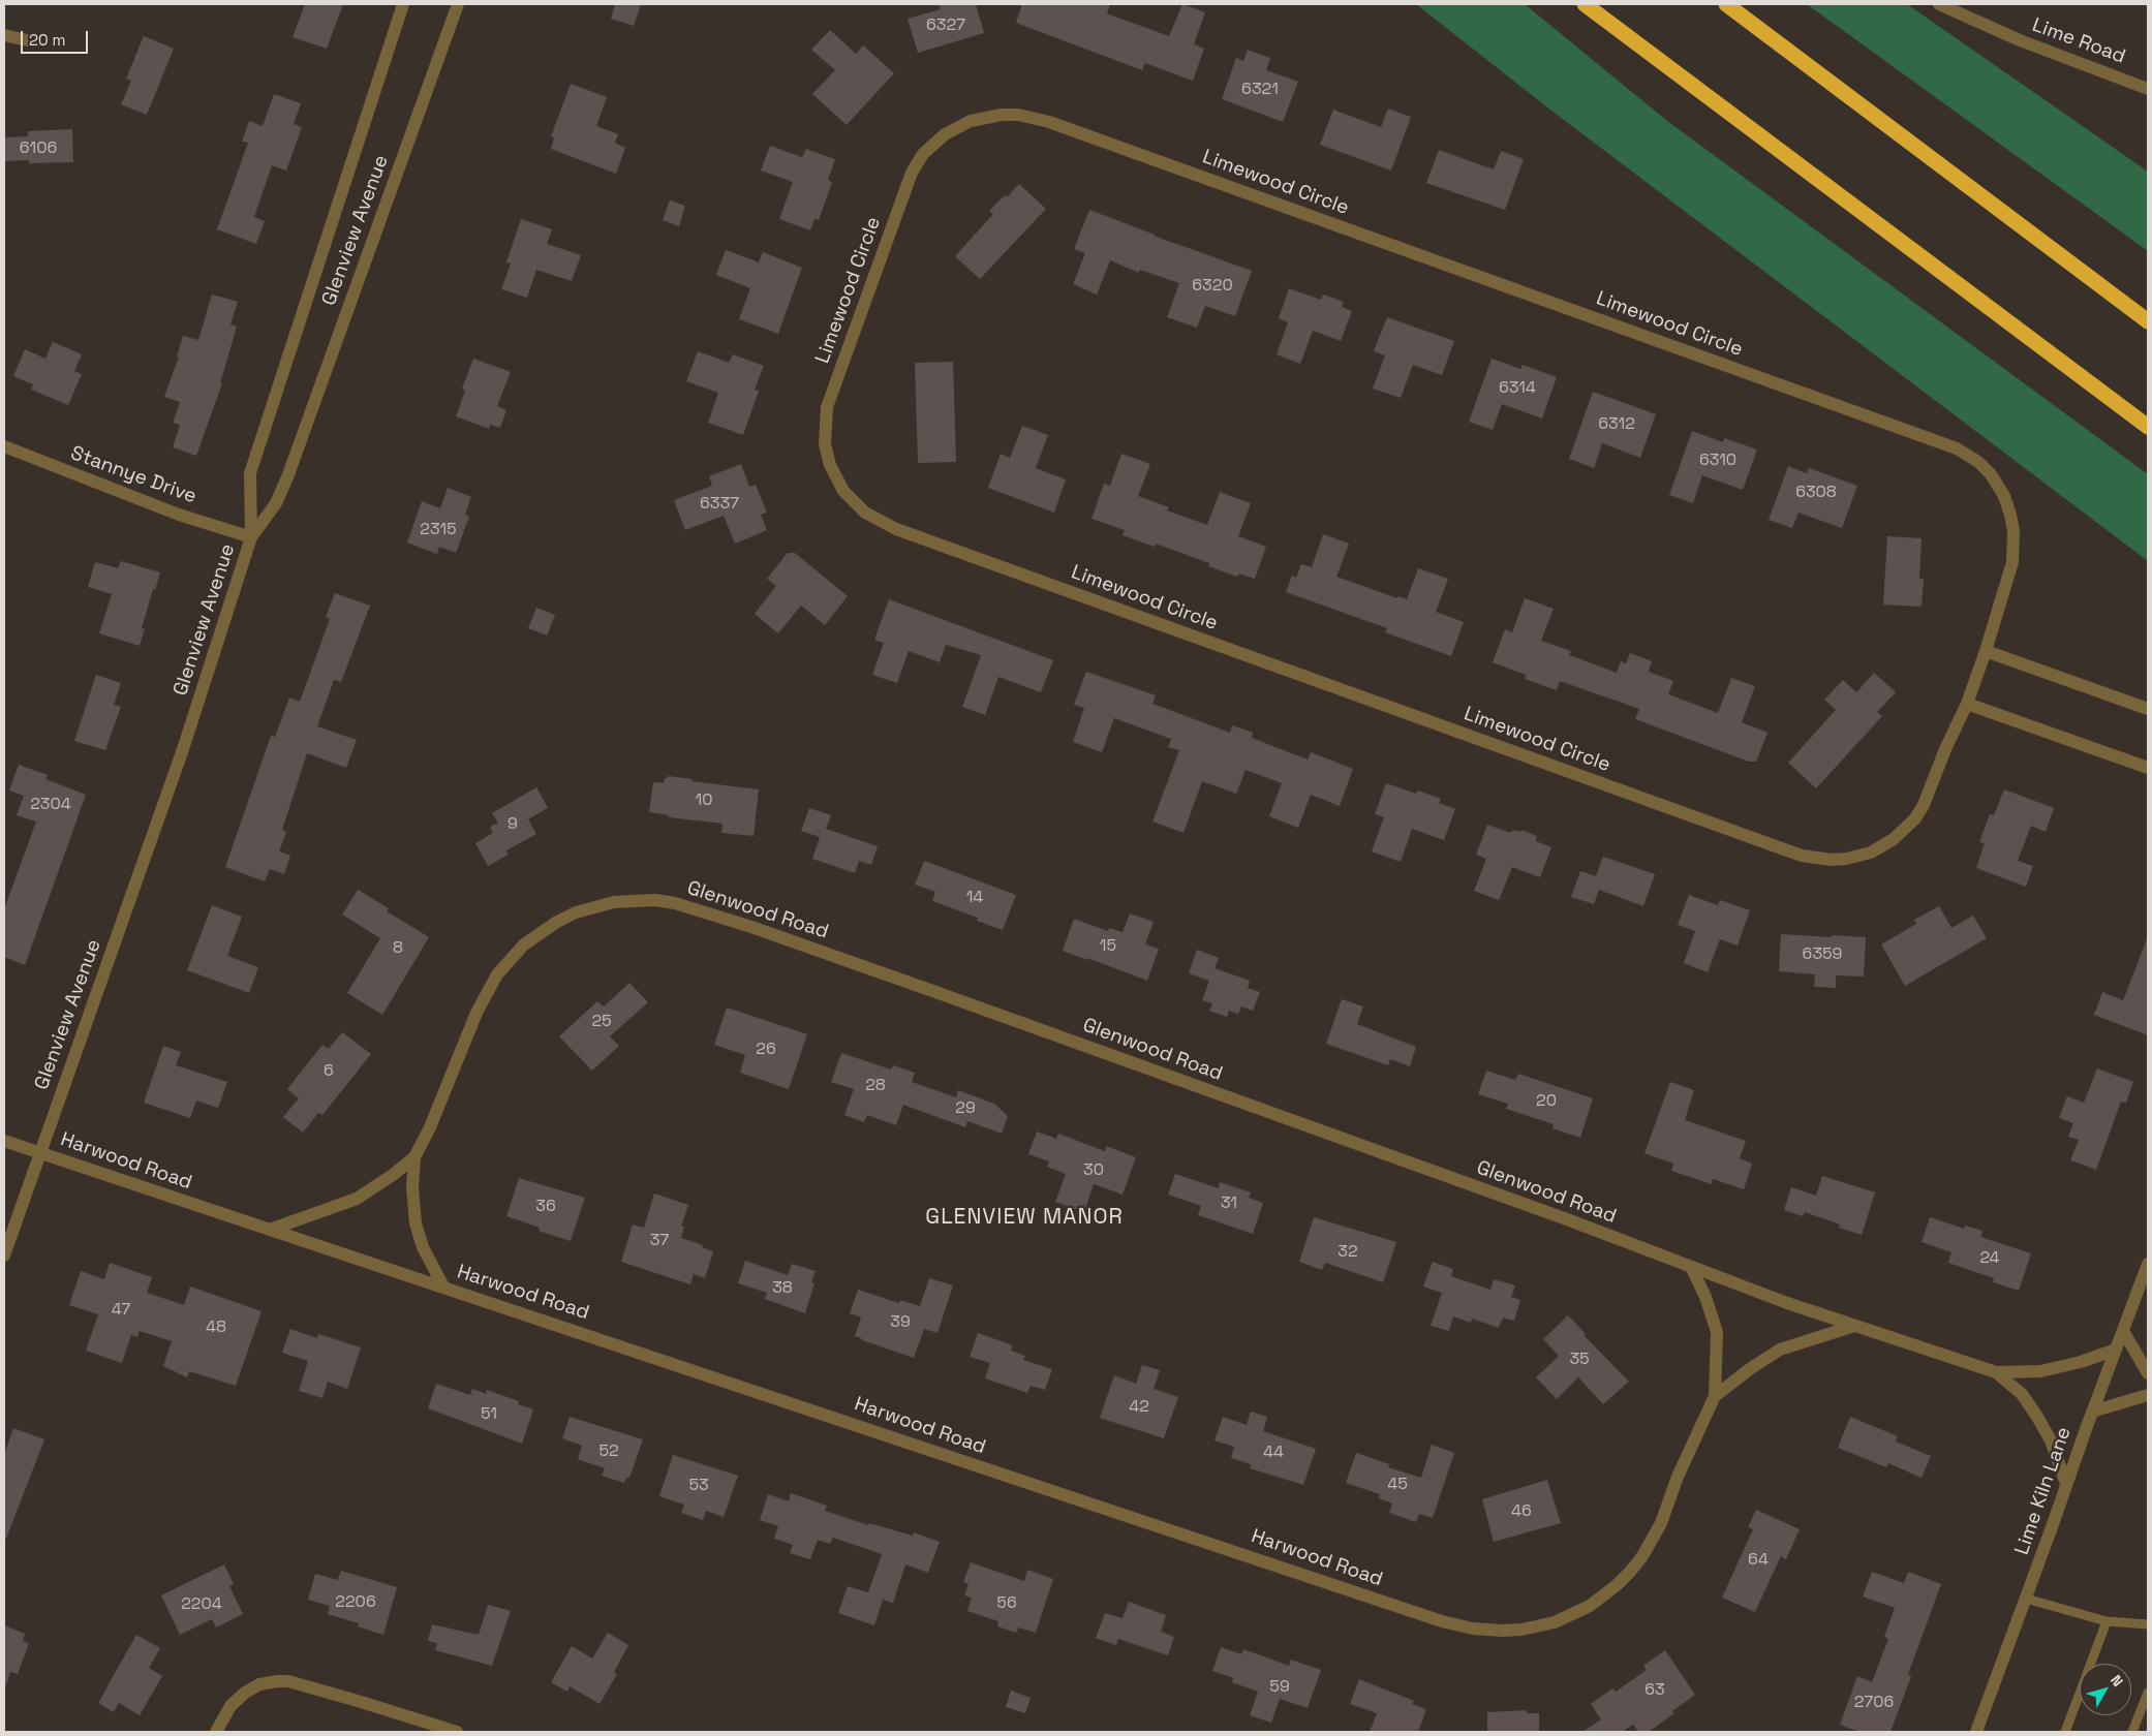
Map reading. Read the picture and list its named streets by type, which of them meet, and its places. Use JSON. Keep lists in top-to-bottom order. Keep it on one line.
{"streets":{"street":["Lime Road","Limewood Circle","Glenview Avenue","Stannye Drive","Glenwood Road","Harwood Road","Lime Kiln Lane"]},"crossings":[["Glenview Avenue","Stannye Drive"],["Glenview Avenue","Harwood Road"],["Glenwood Road","Harwood Road"],["Glenwood Road","Lime Kiln Lane"]],"districts":["GLENVIEW MANOR"],"house_numbers":["6327","6321","6106","6320","6314","6312","6310","6308","6337","2315","10","2304","9","14","15","8","6359","25","26","6","28","20","29","30","31","36","37","32","24","38","47","39","48","35","42","51","52","44","45","53","46","64","2206","56","2204","59","63","2706"],"scale_bar":"20 m","north":"top right"}
